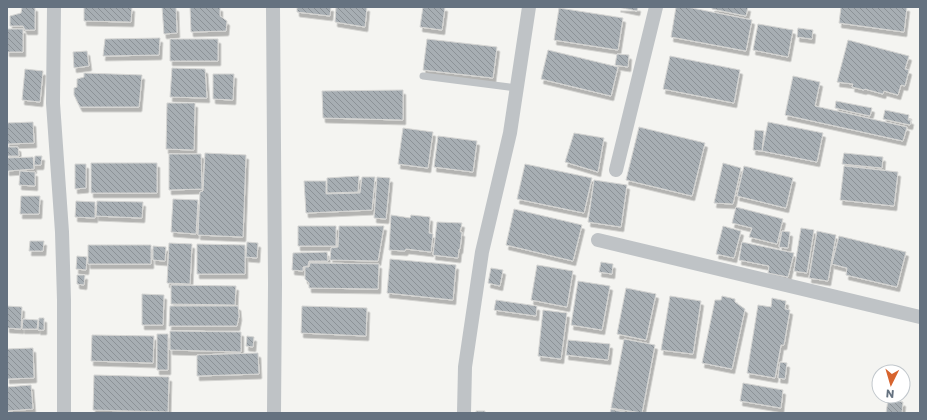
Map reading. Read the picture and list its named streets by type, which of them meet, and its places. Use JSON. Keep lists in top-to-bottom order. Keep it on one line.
{"north":"bottom"}
